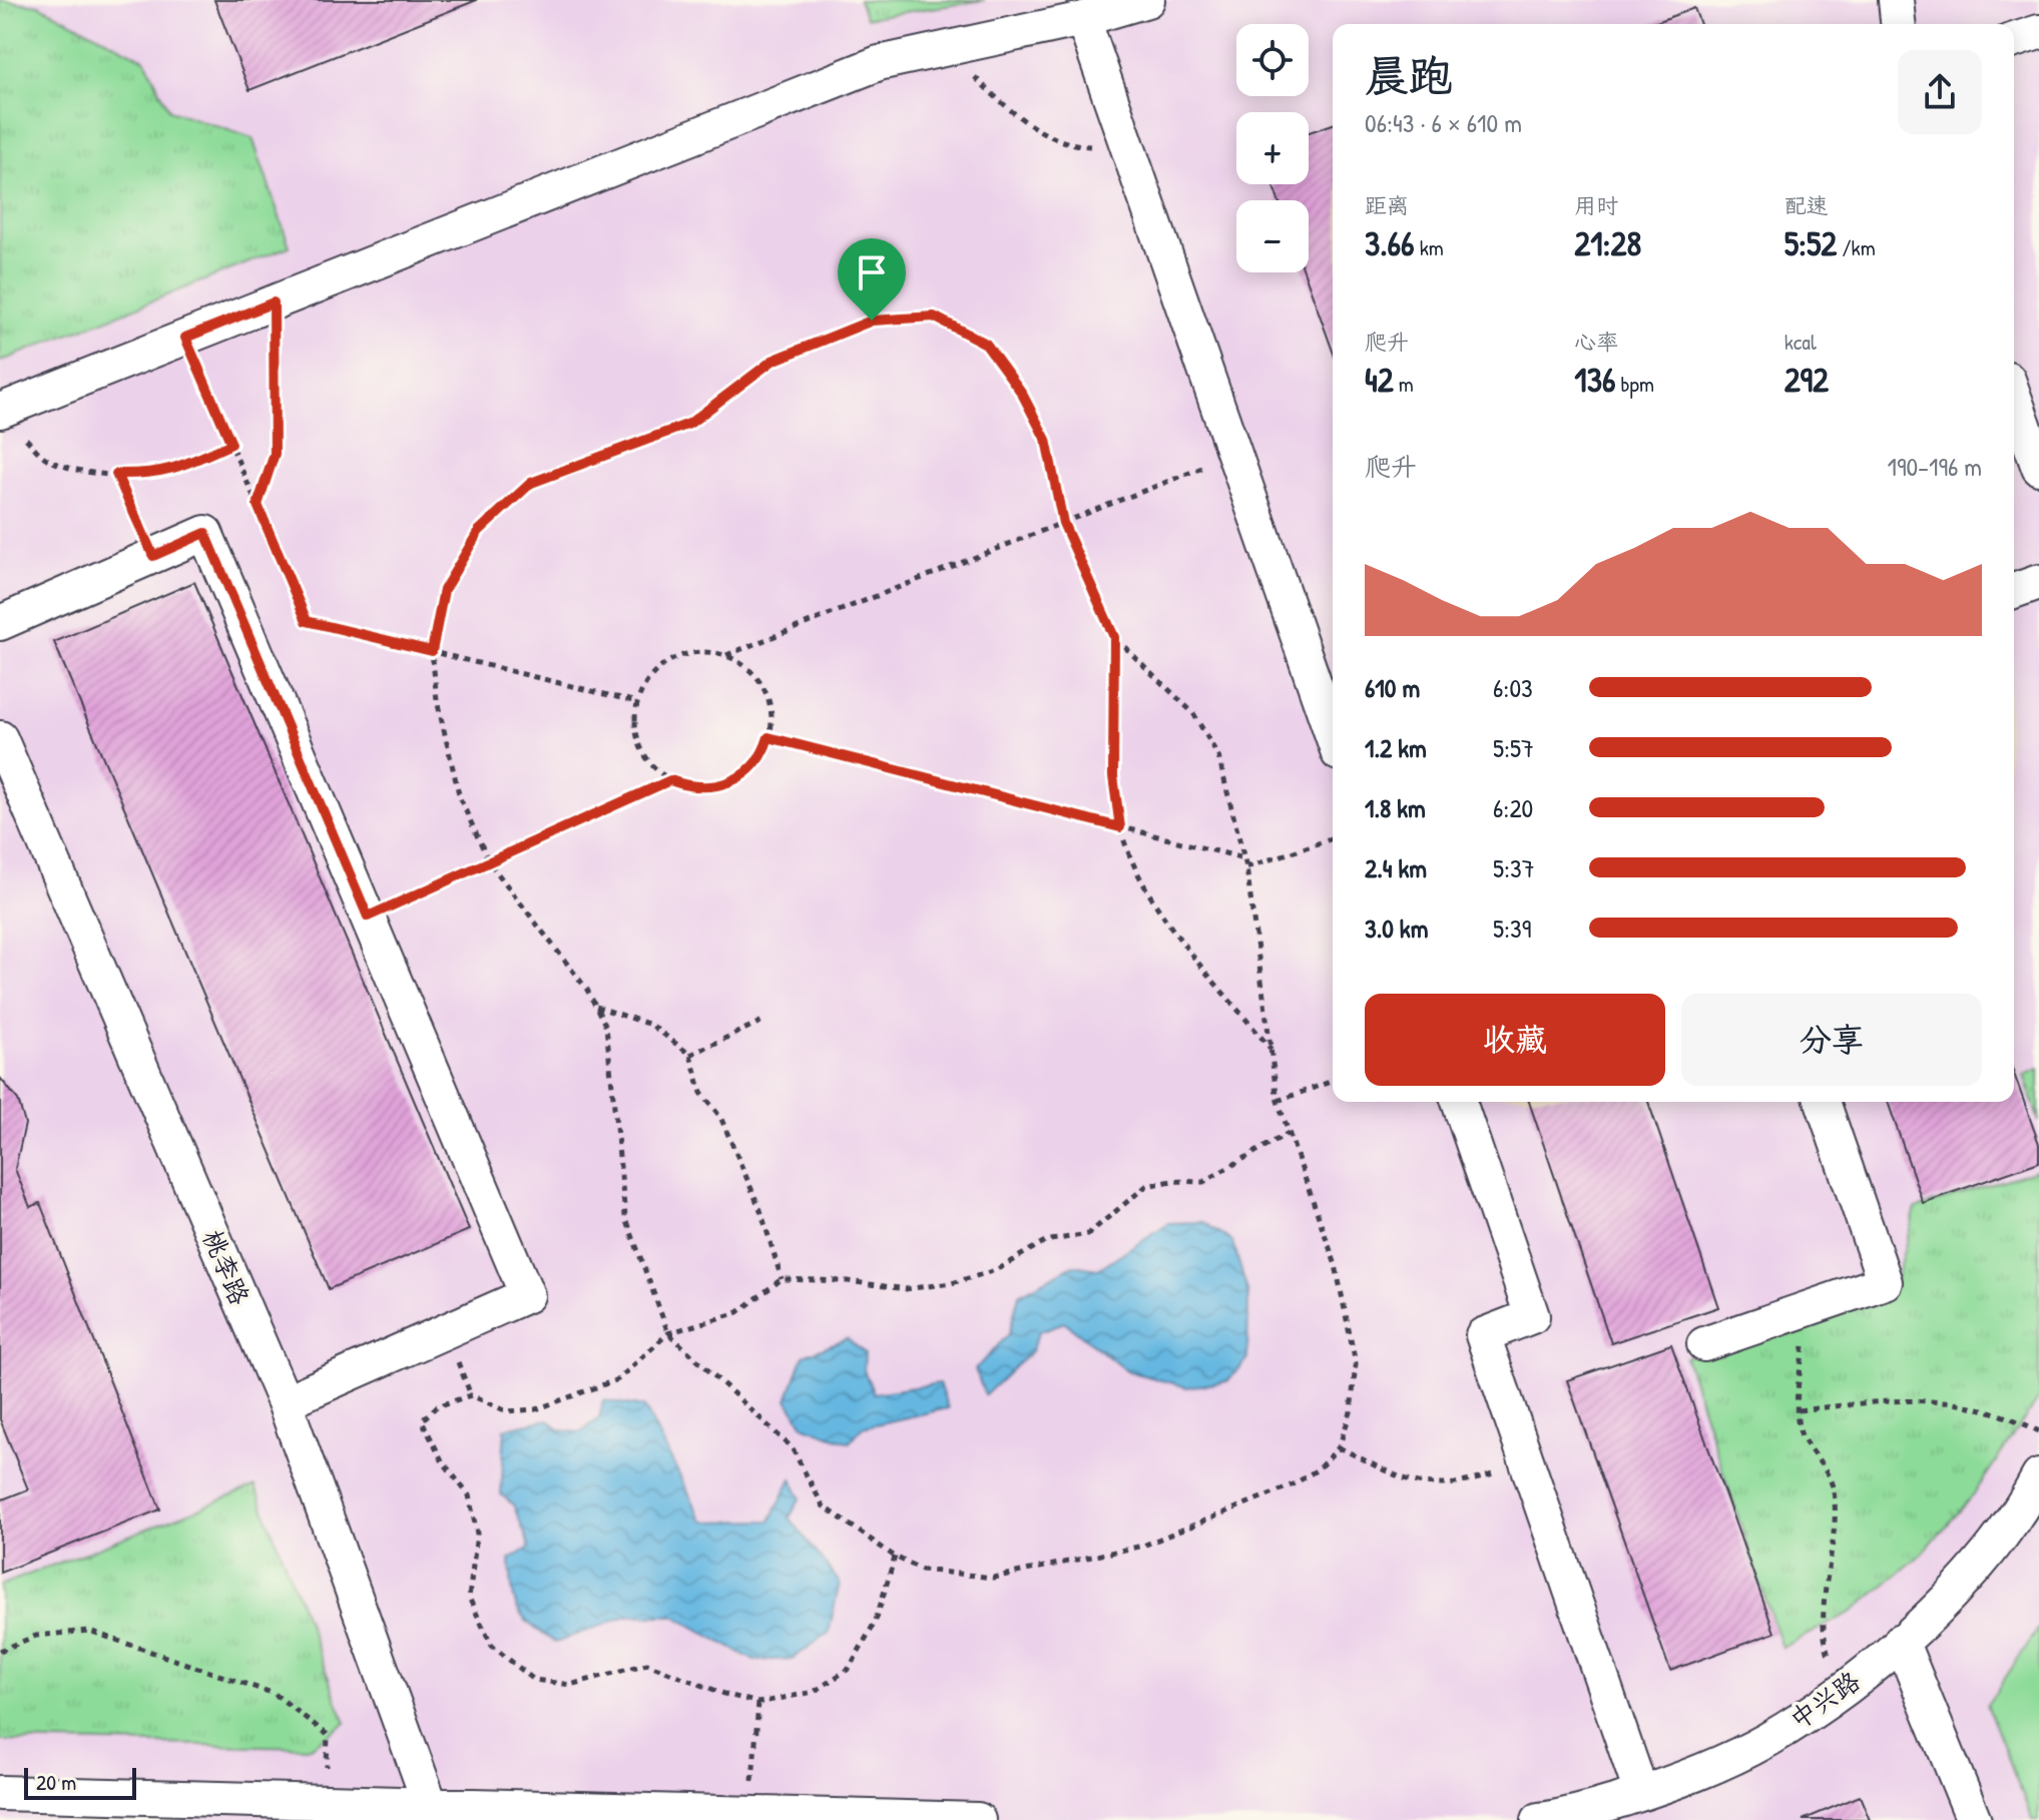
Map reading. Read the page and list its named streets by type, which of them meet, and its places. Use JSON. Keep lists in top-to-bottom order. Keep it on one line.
{"streets":{"street":["桃李路","中兴路"]},"scale_bar":"20 m","page":{"map_buttons":["+","−"],"heading":["晨跑","06:43 · 6 × 610 m"],"stats":[["距离","3.66 km"],["用时","21:28"],["配速","5:52 /km"],["爬升","42 m"],["心率","136 bpm"],["kcal","292"]],"chart":["爬升","190–196 m"],"list":[{"name":"610 m","note":"6:03"},{"name":"1.2 km","note":"5:57"},{"name":"1.8 km","note":"6:20"},{"name":"2.4 km","note":"5:37"},{"name":"3.0 km","note":"5:39"}],"buttons":["收藏","分享"],"scale":"20 m"}}
